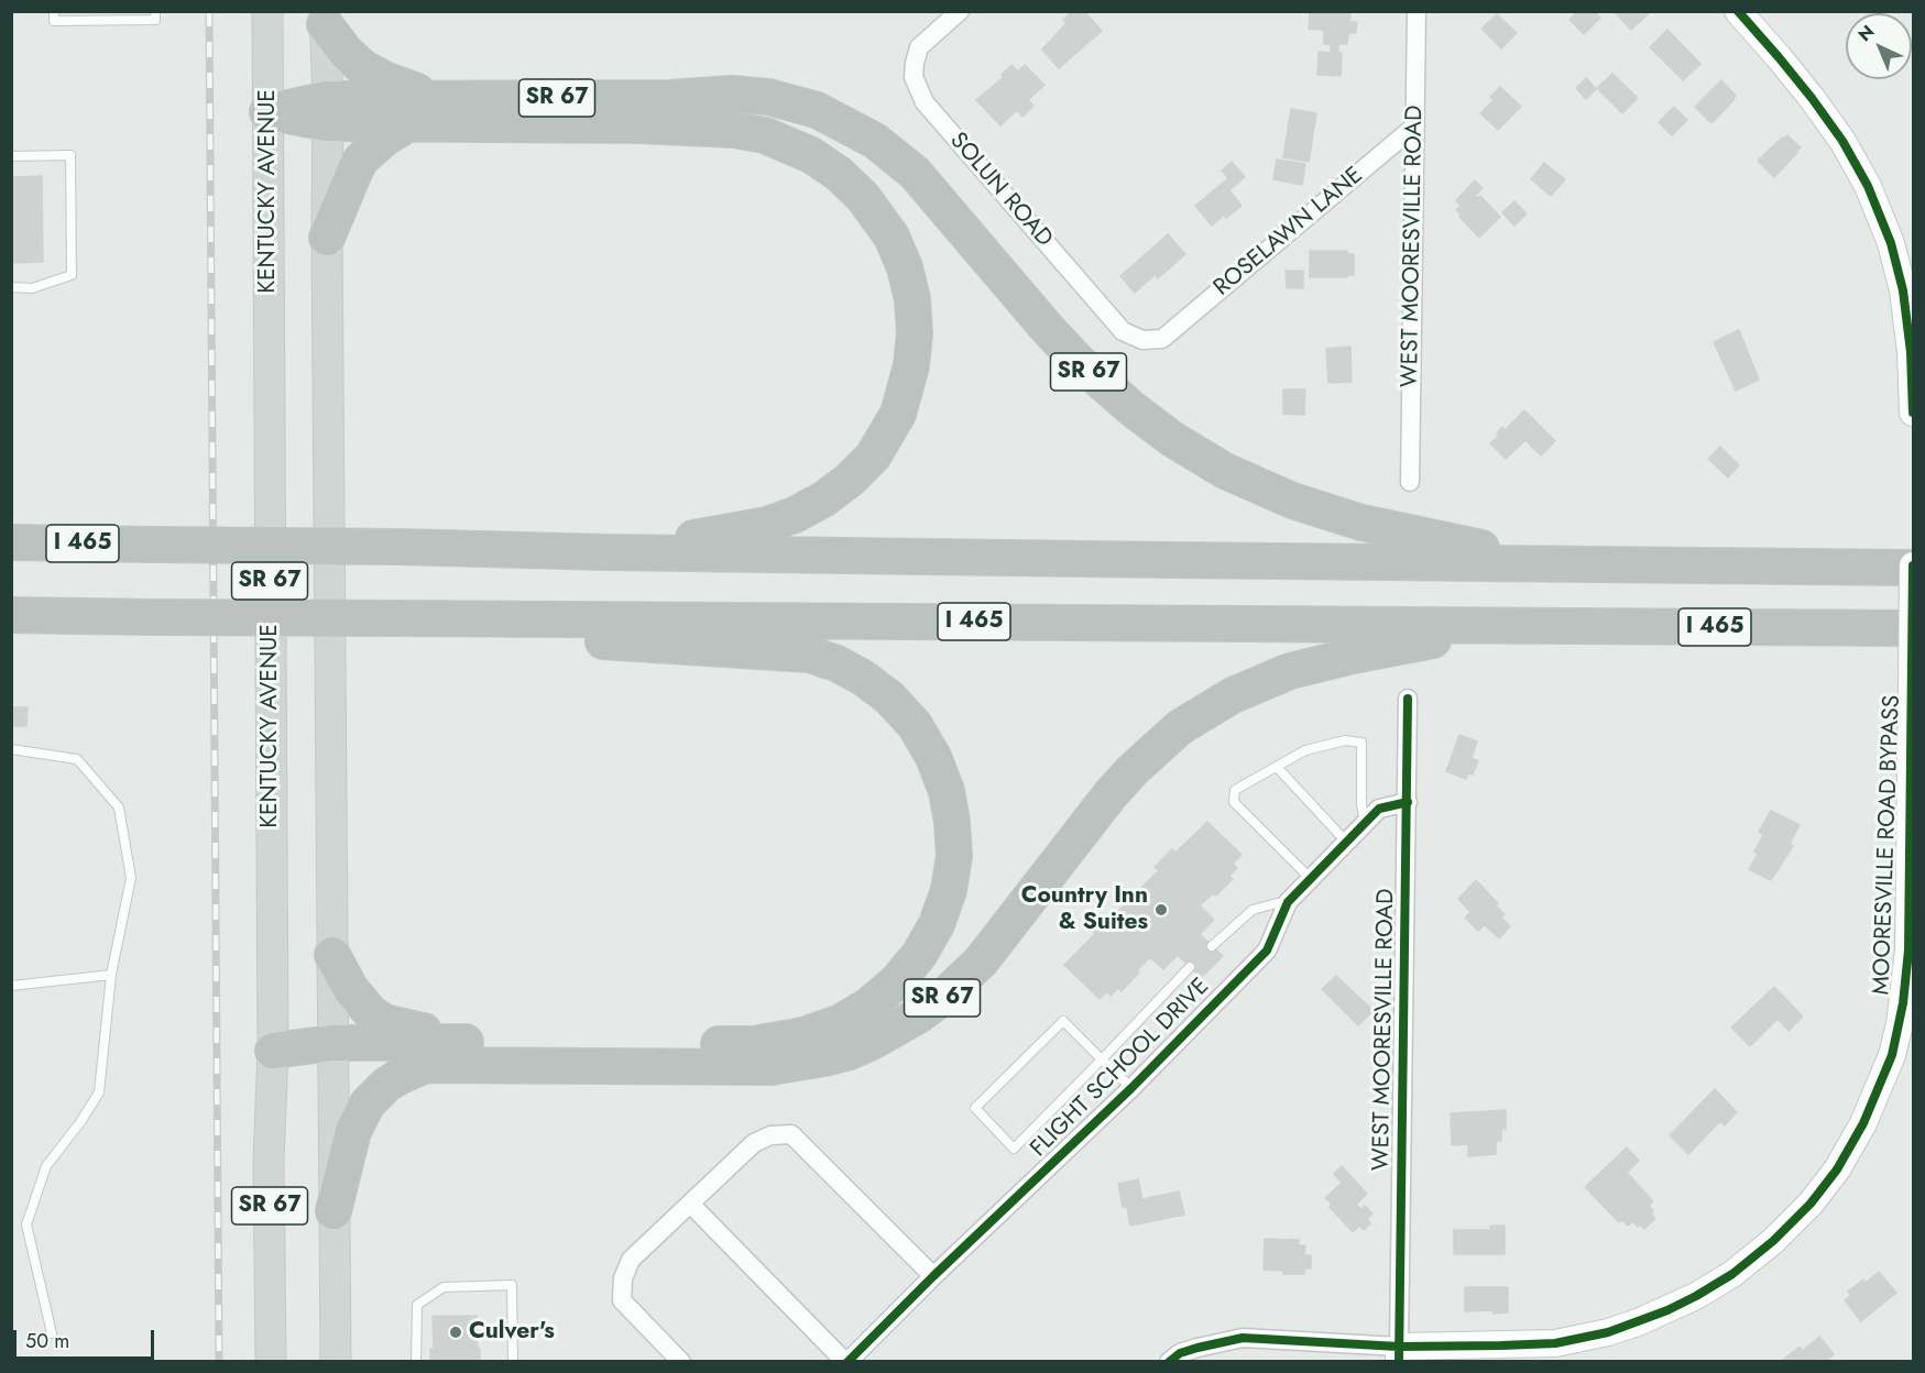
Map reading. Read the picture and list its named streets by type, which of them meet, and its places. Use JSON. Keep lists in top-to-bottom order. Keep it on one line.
{"streets":{"highway":["SR 67","I 465"],"main road":["KENTUCKY AVENUE"],"street":["SOLUN ROAD","ROSELAWN LANE","WEST MOORESVILLE ROAD","MOORESVILLE ROAD BYPASS","FLIGHT SCHOOL DRIVE"]},"crossings":[["SR 67","I 465"],["SOLUN ROAD","ROSELAWN LANE"],["ROSELAWN LANE","WEST MOORESVILLE ROAD"],["WEST MOORESVILLE ROAD","MOORESVILLE ROAD BYPASS"],["WEST MOORESVILLE ROAD","FLIGHT SCHOOL DRIVE"],["I 465","MOORESVILLE ROAD BYPASS"]],"places":["Country Inn & Suites","Culver's"],"scale_bar":"50 m","north":"top left"}
